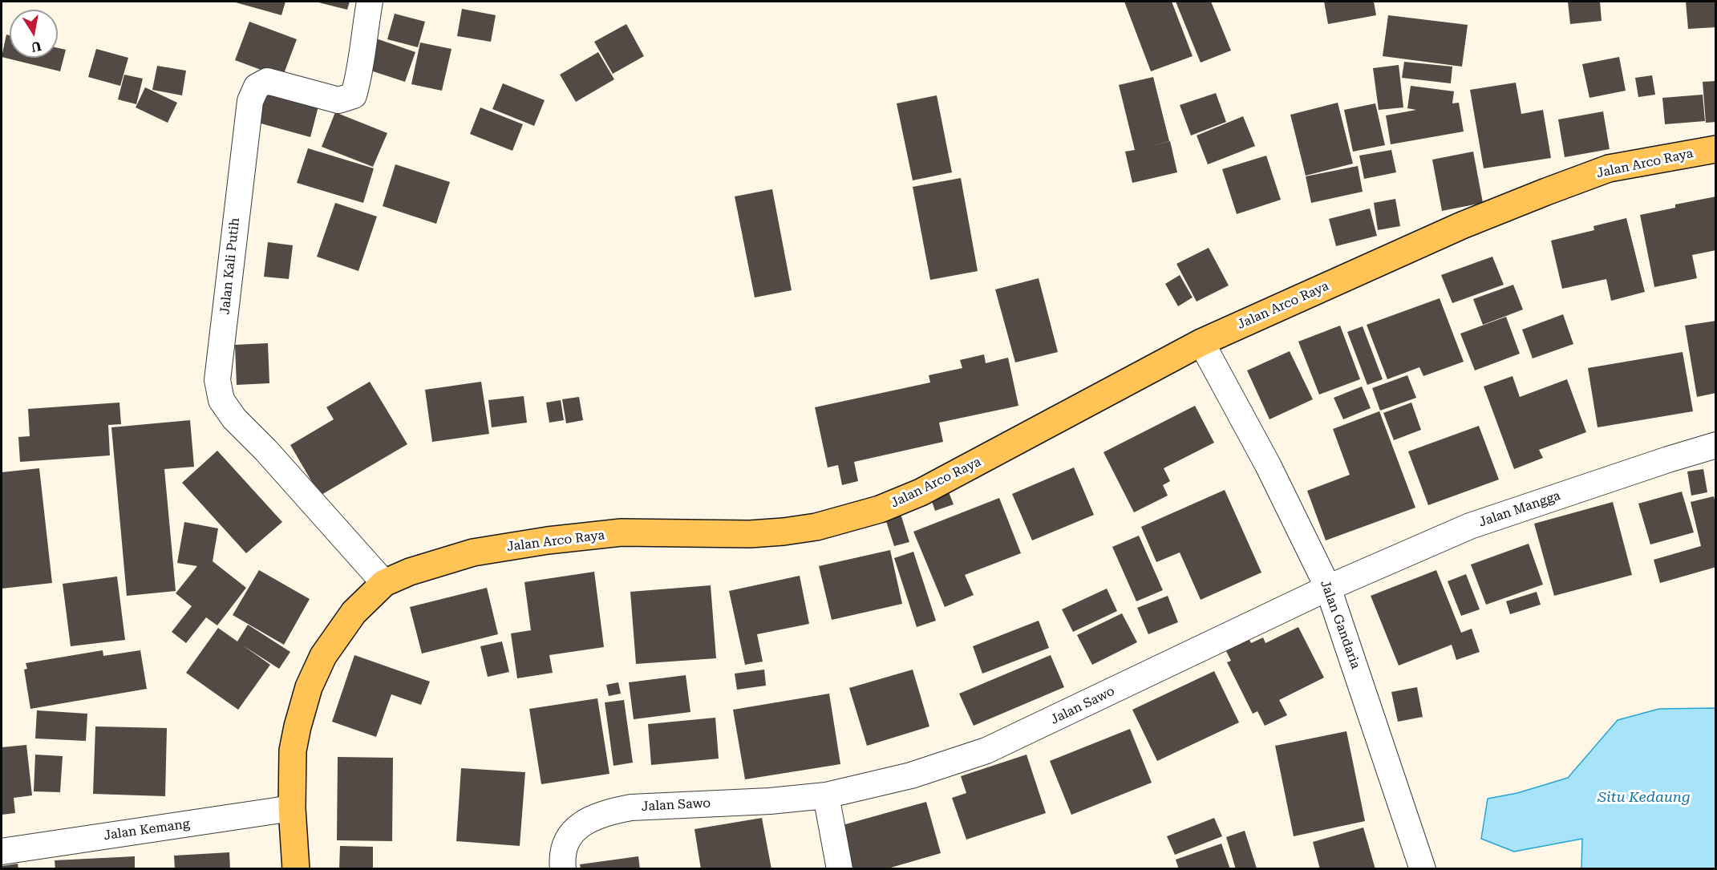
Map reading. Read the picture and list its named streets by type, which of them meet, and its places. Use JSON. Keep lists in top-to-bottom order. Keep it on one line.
{"streets":{"main road":["Jalan Arco Raya"],"street":["Jalan Kali Putih","Jalan Mangga","Jalan Gandaria","Jalan Sawo","Jalan Kemang"]},"crossings":[["Jalan Arco Raya","Jalan Kali Putih"],["Jalan Arco Raya","Jalan Gandaria"],["Jalan Arco Raya","Jalan Kemang"],["Jalan Mangga","Jalan Gandaria"],["Jalan Mangga","Jalan Sawo"],["Jalan Gandaria","Jalan Sawo"]],"water":["Situ Kedaung"],"north":"bottom"}
